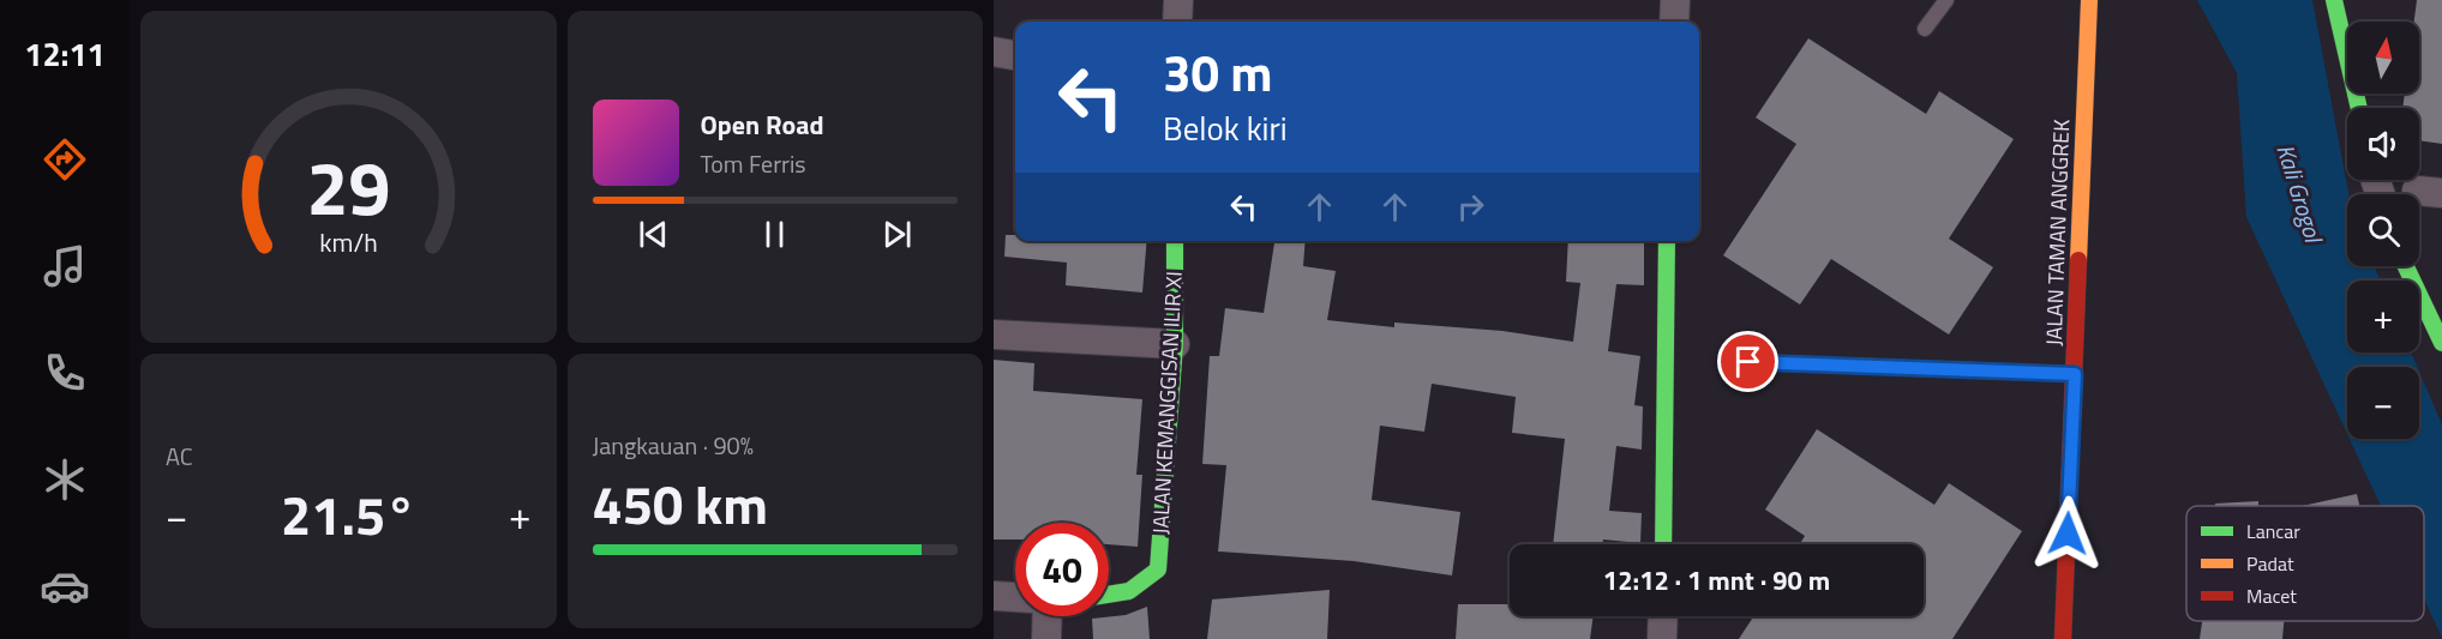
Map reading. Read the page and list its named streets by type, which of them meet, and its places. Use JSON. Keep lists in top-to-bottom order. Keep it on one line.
{"streets":{"street":["JALAN TAMAN ANGGREK","JALAN KEMANGGISAN ILIR XI"]},"water":["Kali Grogol"],"legend":["Lancar","Padat","Macet"],"north":"top","page":{"tabs":"12:11","map_buttons":["+","−"],"turn":["30 m","Belok kiri"],"song":["Open Road","Tom Ferris"],"tile":["AC",["Jangkauan · 90%","450 km"]],"heat":["−","21.5°","+"],"limit":"40","trip":"12:12 · 1 mnt · 90 m","gauge":["29","km/h"]}}
